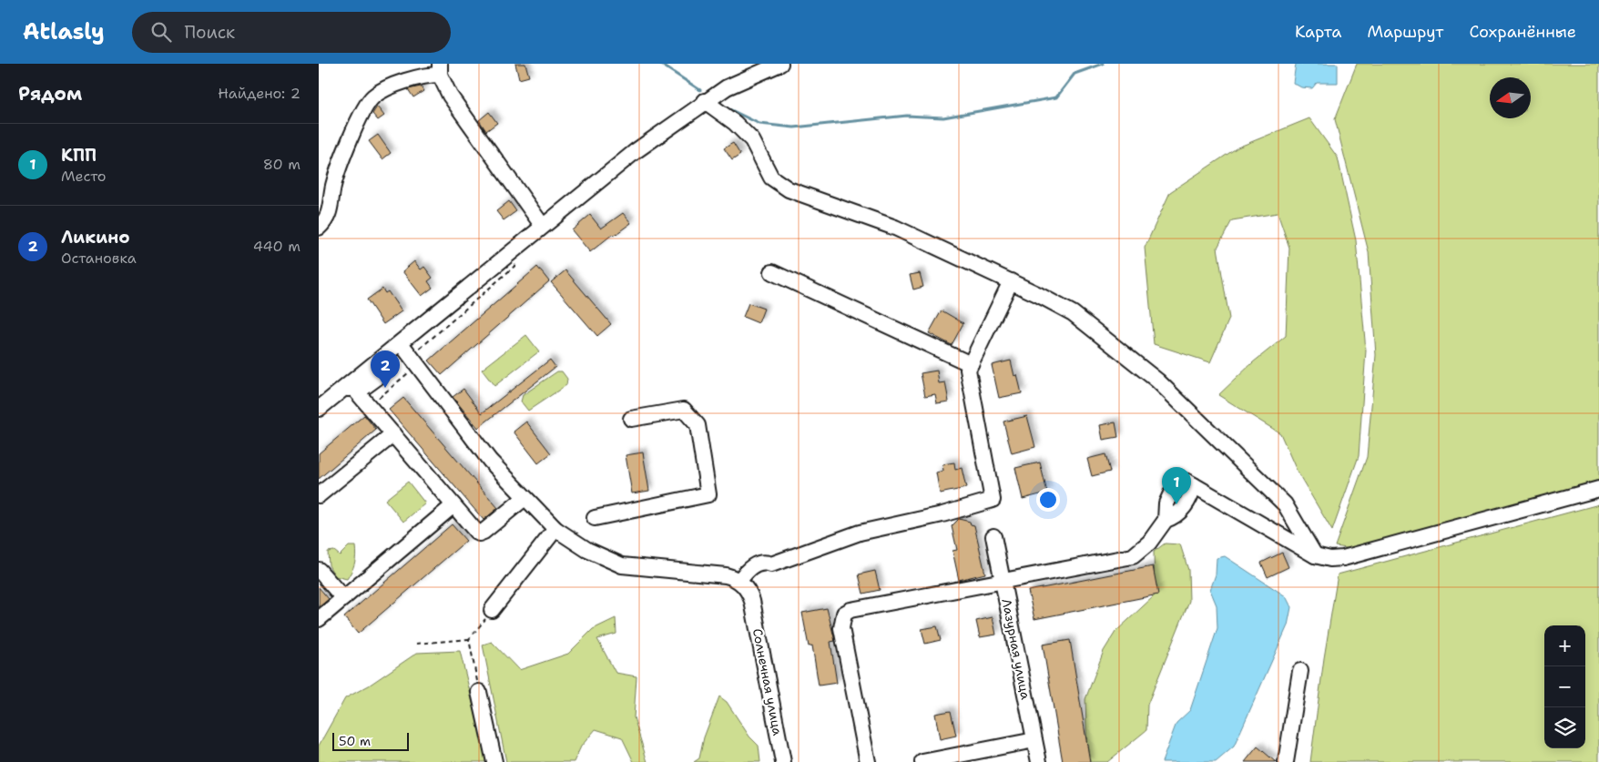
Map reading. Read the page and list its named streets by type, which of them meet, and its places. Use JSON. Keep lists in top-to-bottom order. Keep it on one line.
{"streets":{"street":["Лазурная улица","Солнечная улица"]},"scale_bar":"50 m","north":"left","page":{"header":"Atlasly","search":"Поиск","nav":["Карта","Маршрут","Сохранённые"],"heading":["Рядом","Найдено: 2"],"list":[{"mark":"1","name":"КПП","note":"Место","value":"80 m"},{"mark":"2","name":"Ликино","note":"Остановка","value":"440 m"}],"pins":["2","1"],"map_buttons":["+","−"],"scale":"50 m"}}
